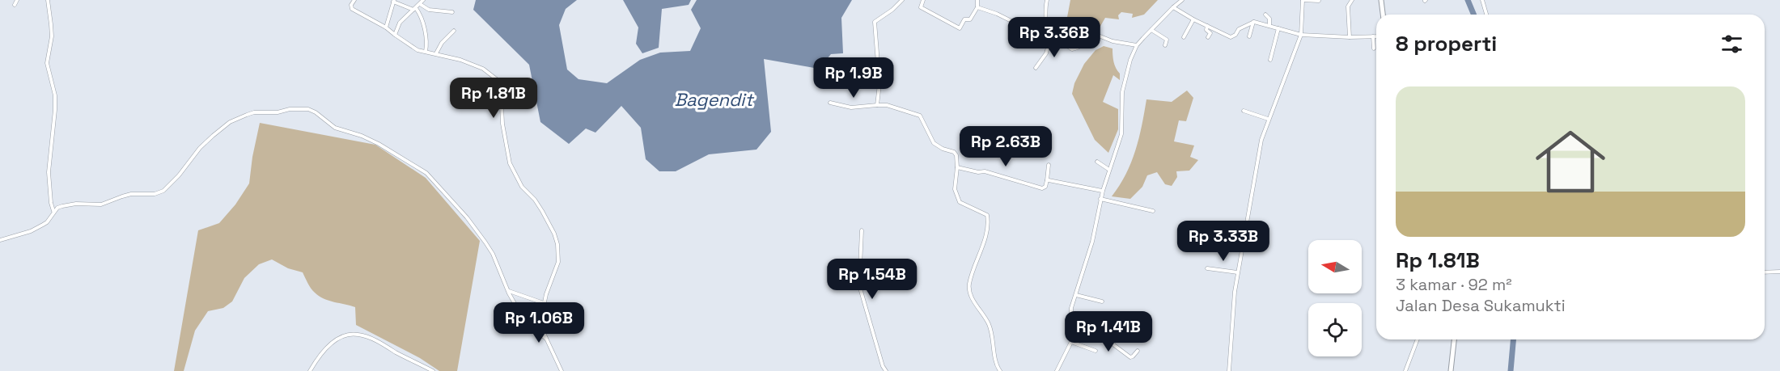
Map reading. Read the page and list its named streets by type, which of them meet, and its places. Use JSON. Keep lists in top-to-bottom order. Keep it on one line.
{"water":["Bagendit"],"north":"left","page":{"heading":"8 properti","price":["Rp 3.36B","Rp 1.9B","Rp 1.81B","Rp 2.63B","Rp 3.33B","Rp 1.54B","Rp 1.06B","Rp 1.41B"],"list":[{"name":"Rp 1.81B","note":"3 kamar · 92 m² · Jalan Desa Sukamukti"}]}}
